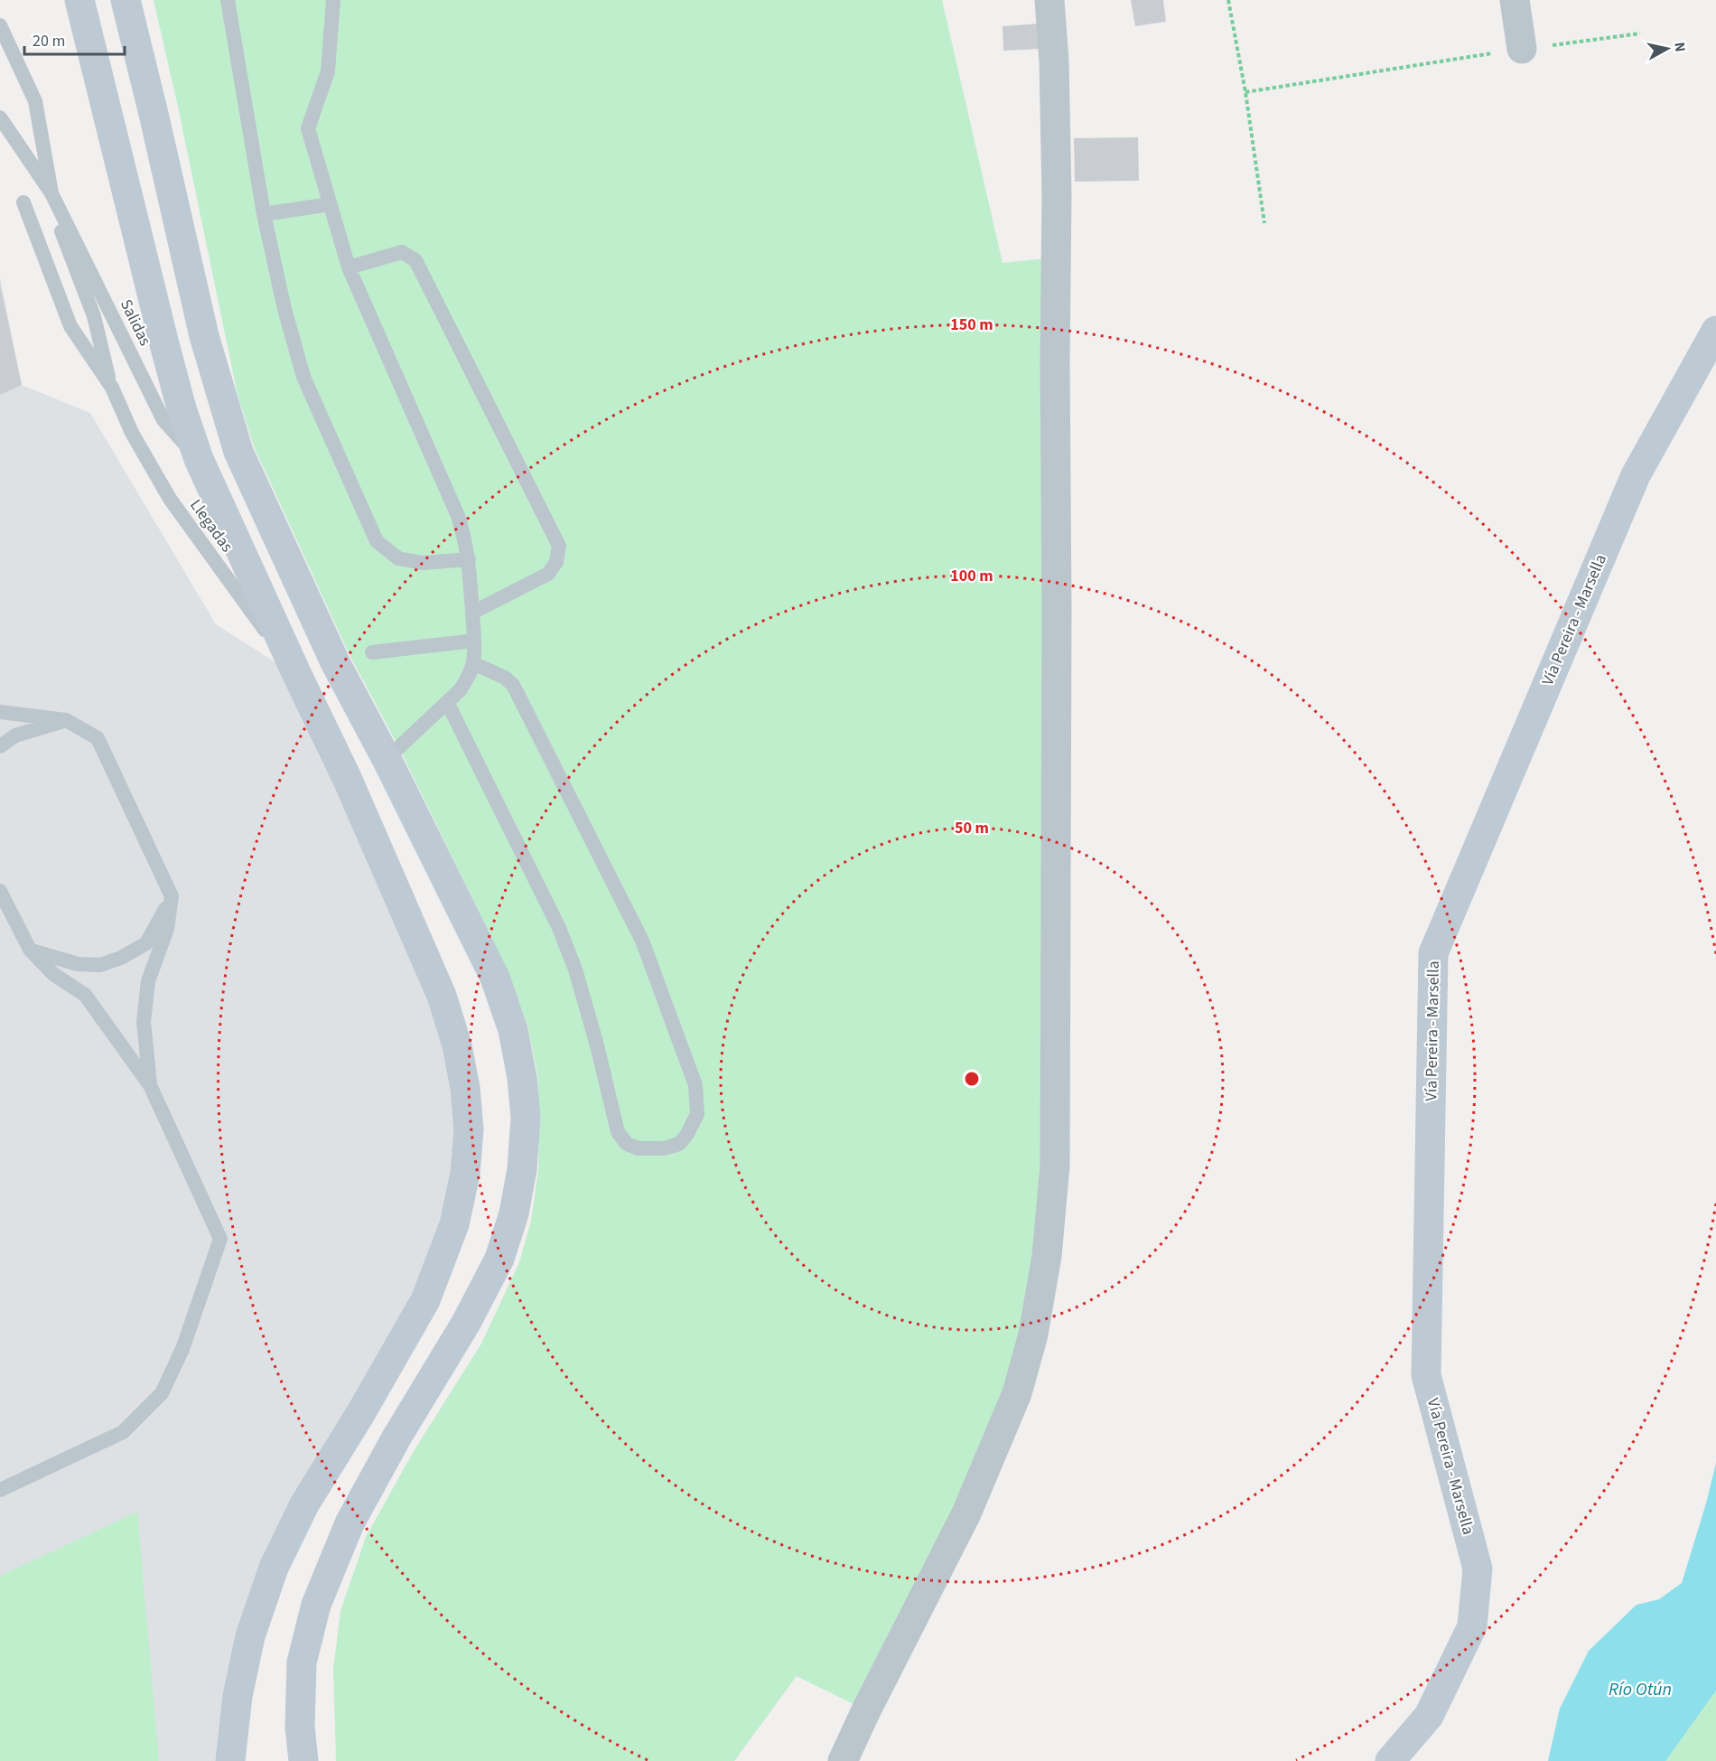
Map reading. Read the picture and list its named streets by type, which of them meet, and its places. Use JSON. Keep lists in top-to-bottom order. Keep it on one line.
{"streets":{"main road":["Vía Pereira - Marsella"],"lane":["Salidas","Llegadas"]},"crossings":[["Salidas","Llegadas"]],"water":["Río Otún"],"scale_bar":"20 m","north":"right","rings":["150 m","100 m","50 m"]}
